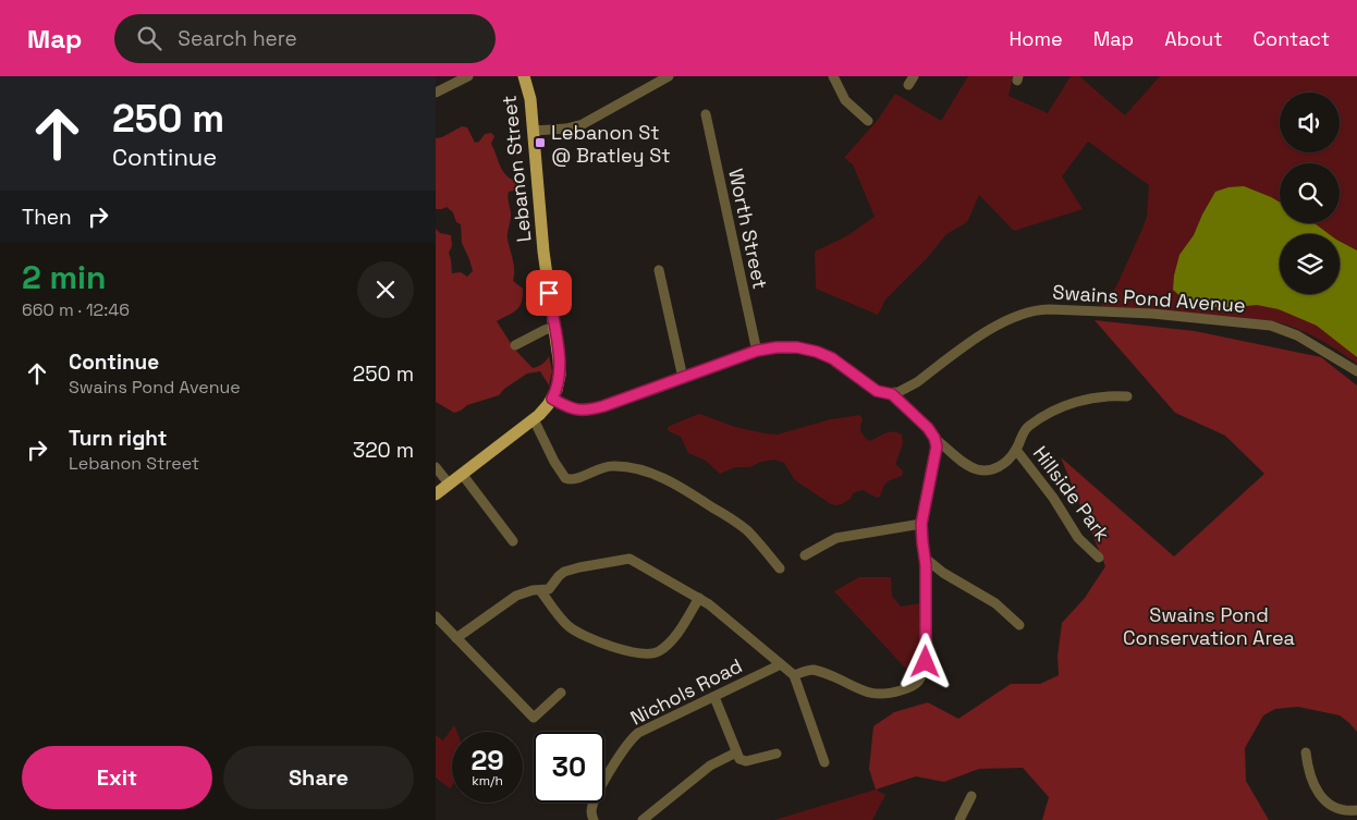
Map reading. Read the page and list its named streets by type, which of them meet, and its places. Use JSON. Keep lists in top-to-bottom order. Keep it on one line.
{"streets":{"main road":["Lebanon Street"],"street":["Worth Street","Swains Pond Avenue","Hillside Park","Nichols Road"]},"parks":["Swains Pond Conservation Area"],"places":{"transit":["Lebanon St @ Bratley St"]},"page":{"header":"Map","search":"Search here","nav":["Home","Map","About","Contact"],"turn":["250 m","Continue"],"then":"Then","heading":["2 min","660 m · 12:46"],"list":[{"name":"Continue","note":"Swains Pond Avenue","value":"250 m"},{"name":"Turn right","note":"Lebanon Street","value":"320 m"}],"speed":"29 km/h","limit":"30","buttons":["Exit","Share"]}}
